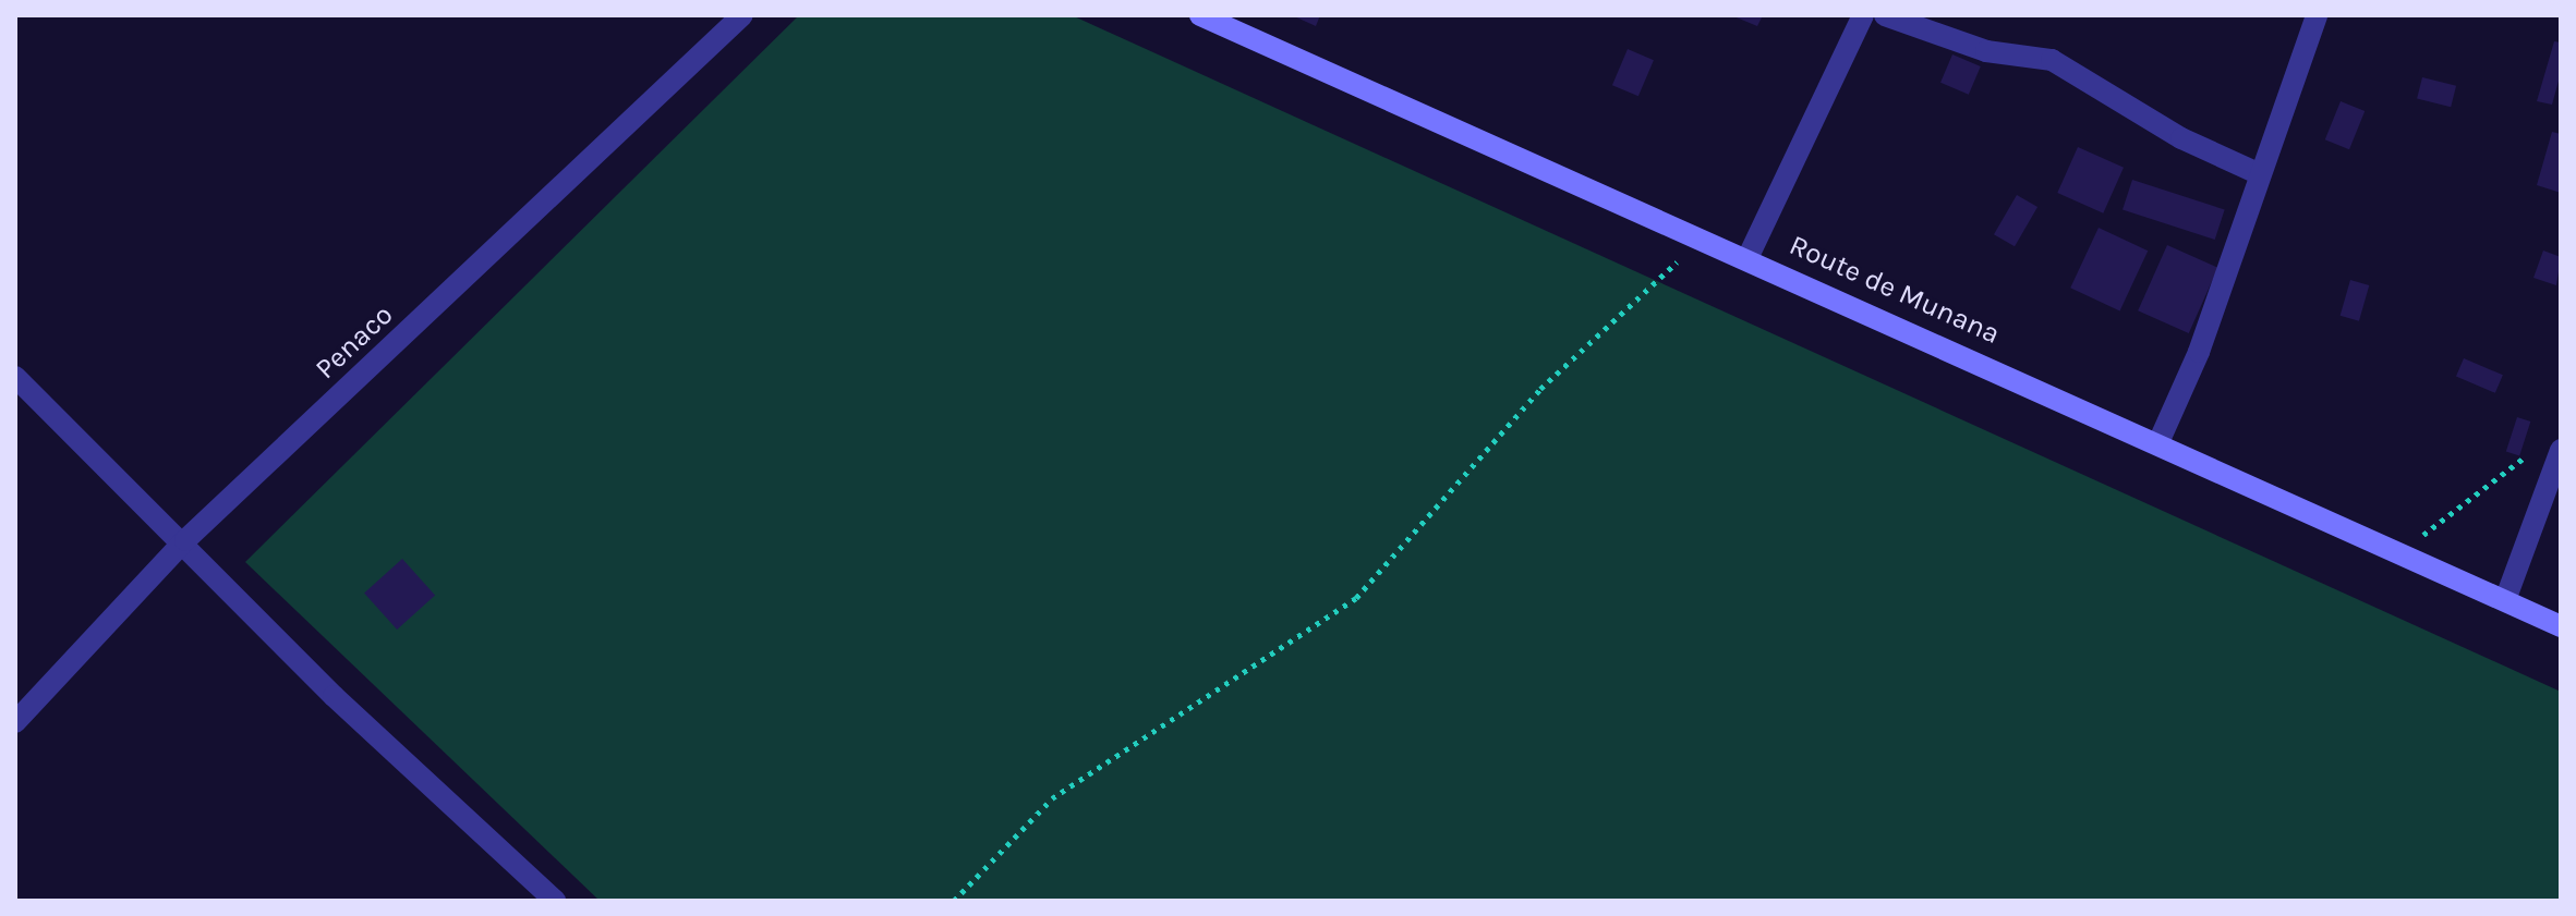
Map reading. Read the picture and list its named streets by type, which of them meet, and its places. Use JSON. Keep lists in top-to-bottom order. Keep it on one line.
{"streets":{"main road":["Route de Munana"],"street":["Penaco"]}}
